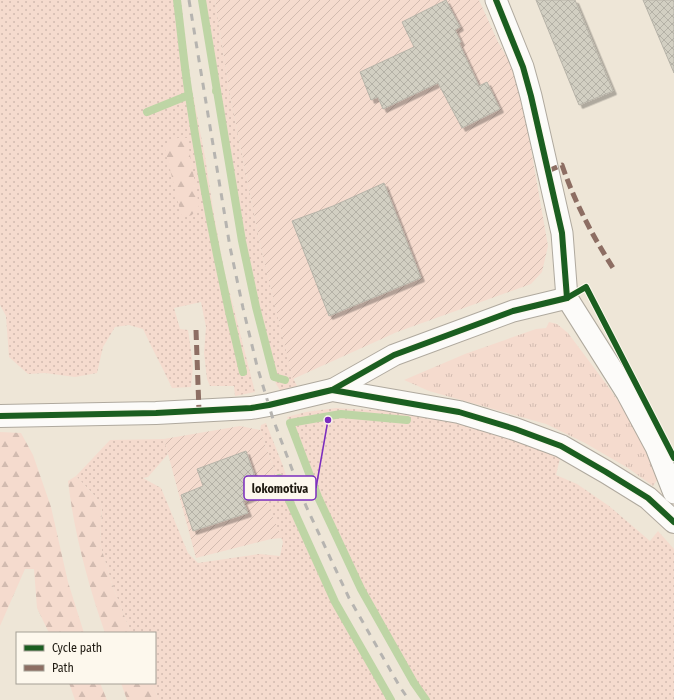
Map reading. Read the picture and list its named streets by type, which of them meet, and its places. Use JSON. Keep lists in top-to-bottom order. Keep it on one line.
{"places":["lokomotiva"],"legend":["Cycle path","Path"]}
